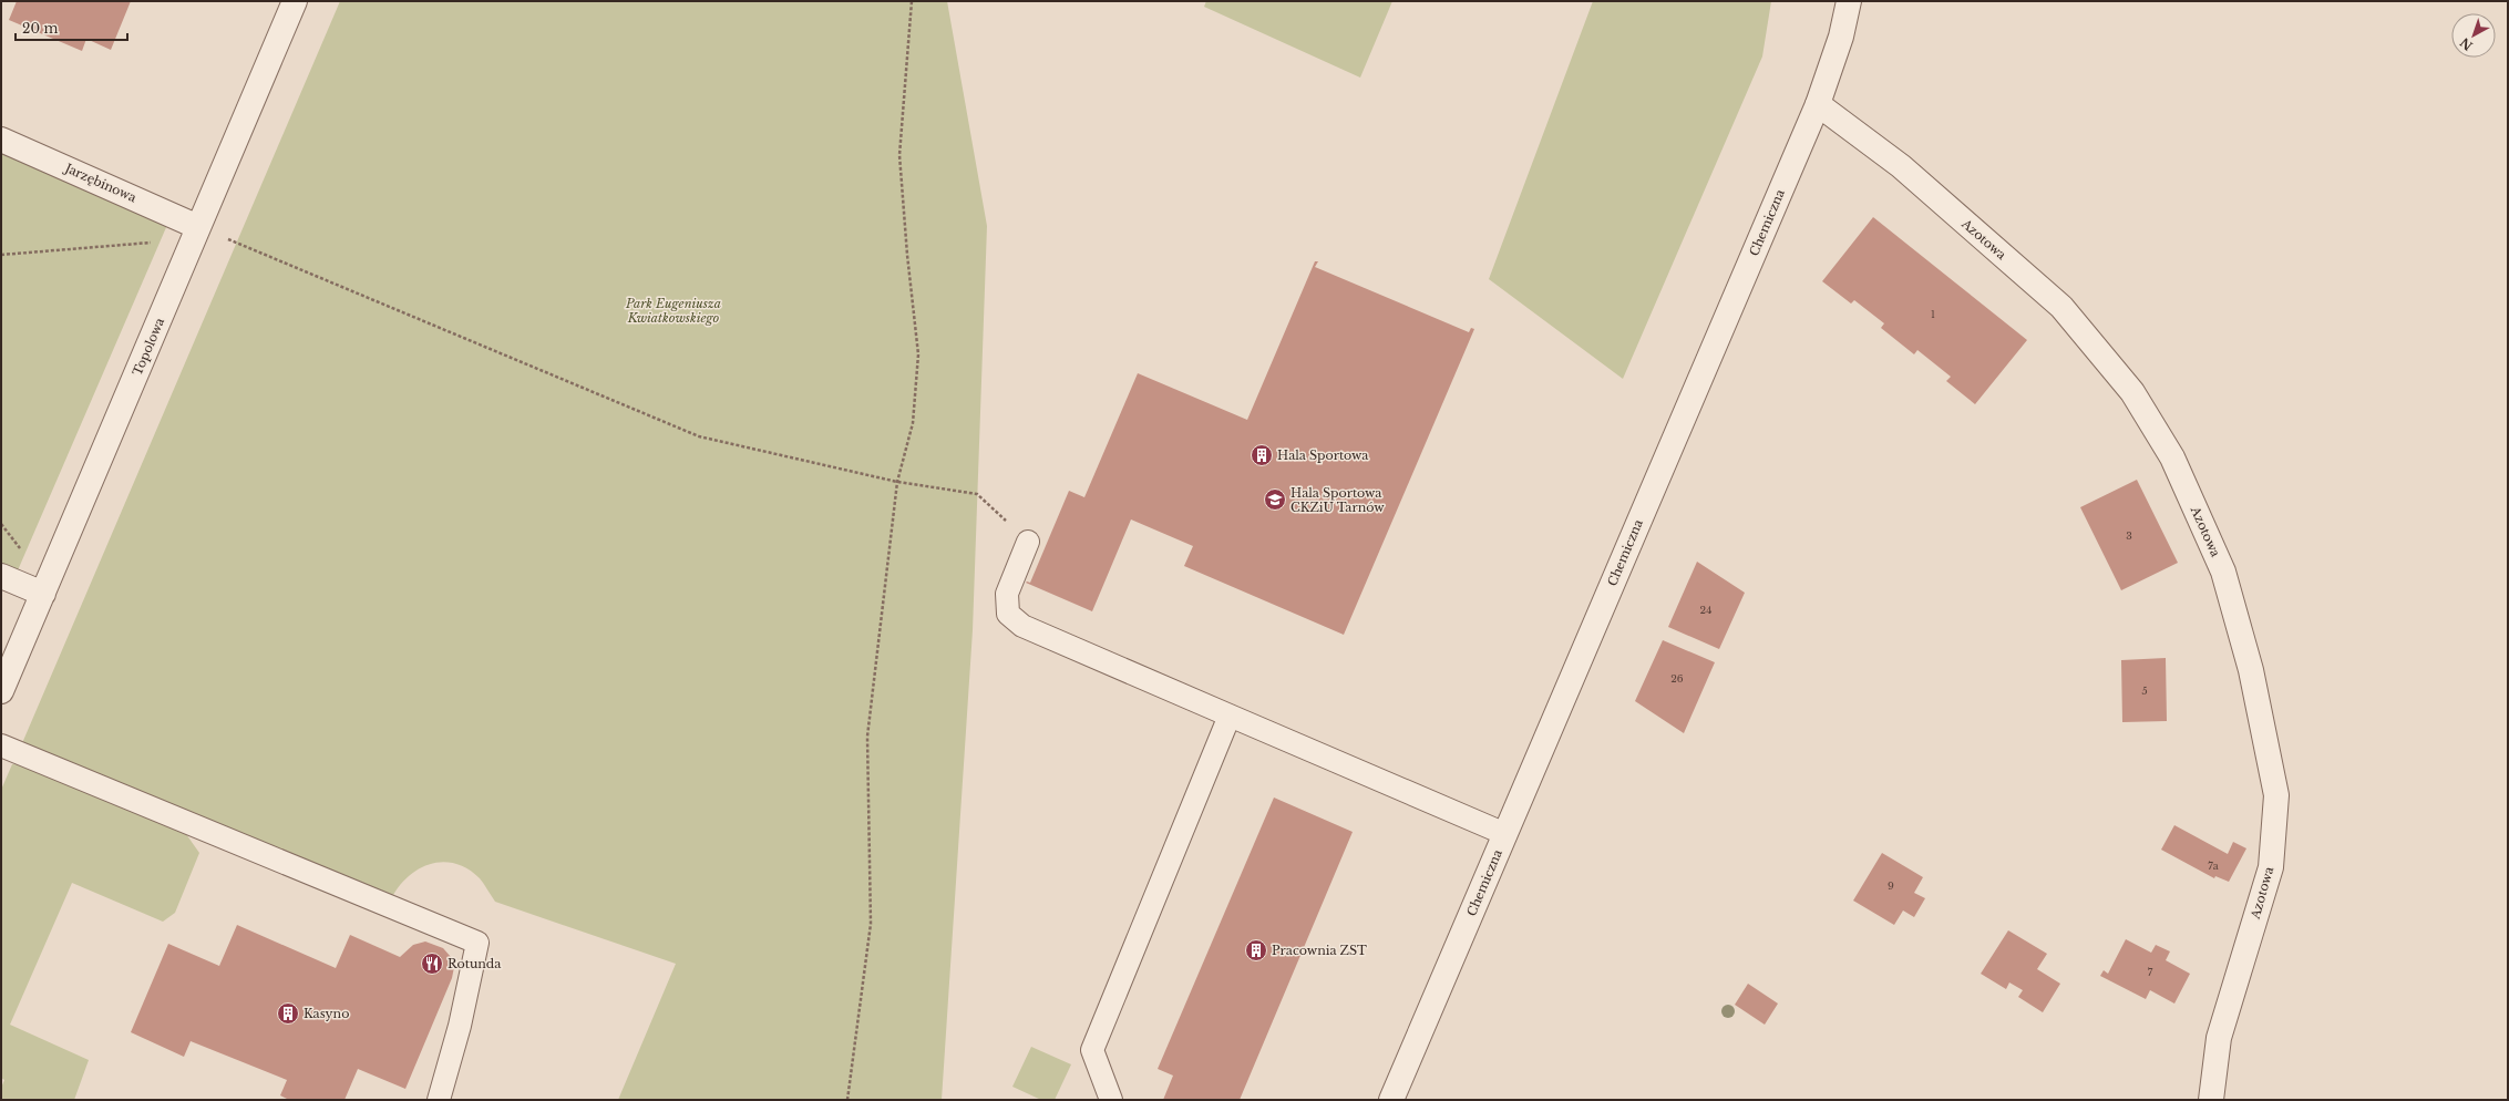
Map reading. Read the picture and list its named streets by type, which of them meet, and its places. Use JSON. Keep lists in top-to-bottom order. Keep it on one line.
{"streets":{"street":["Jarzębinowa","Chemiczna","Azotowa","Topolowa"]},"crossings":[["Jarzębinowa","Topolowa"],["Chemiczna","Azotowa"]],"parks":["Park Eugeniusza Kwiatkowskiego"],"places":{"building":["Hala Sportowa","Pracownia ZST","Kasyno"],"school or university":["Hala Sportowa CKZiU Tarnów"],"restaurant":["Rotunda"]},"house_numbers":["1","3","24","26","5","7a","9","7"],"scale_bar":"20 m","north":"bottom left"}
